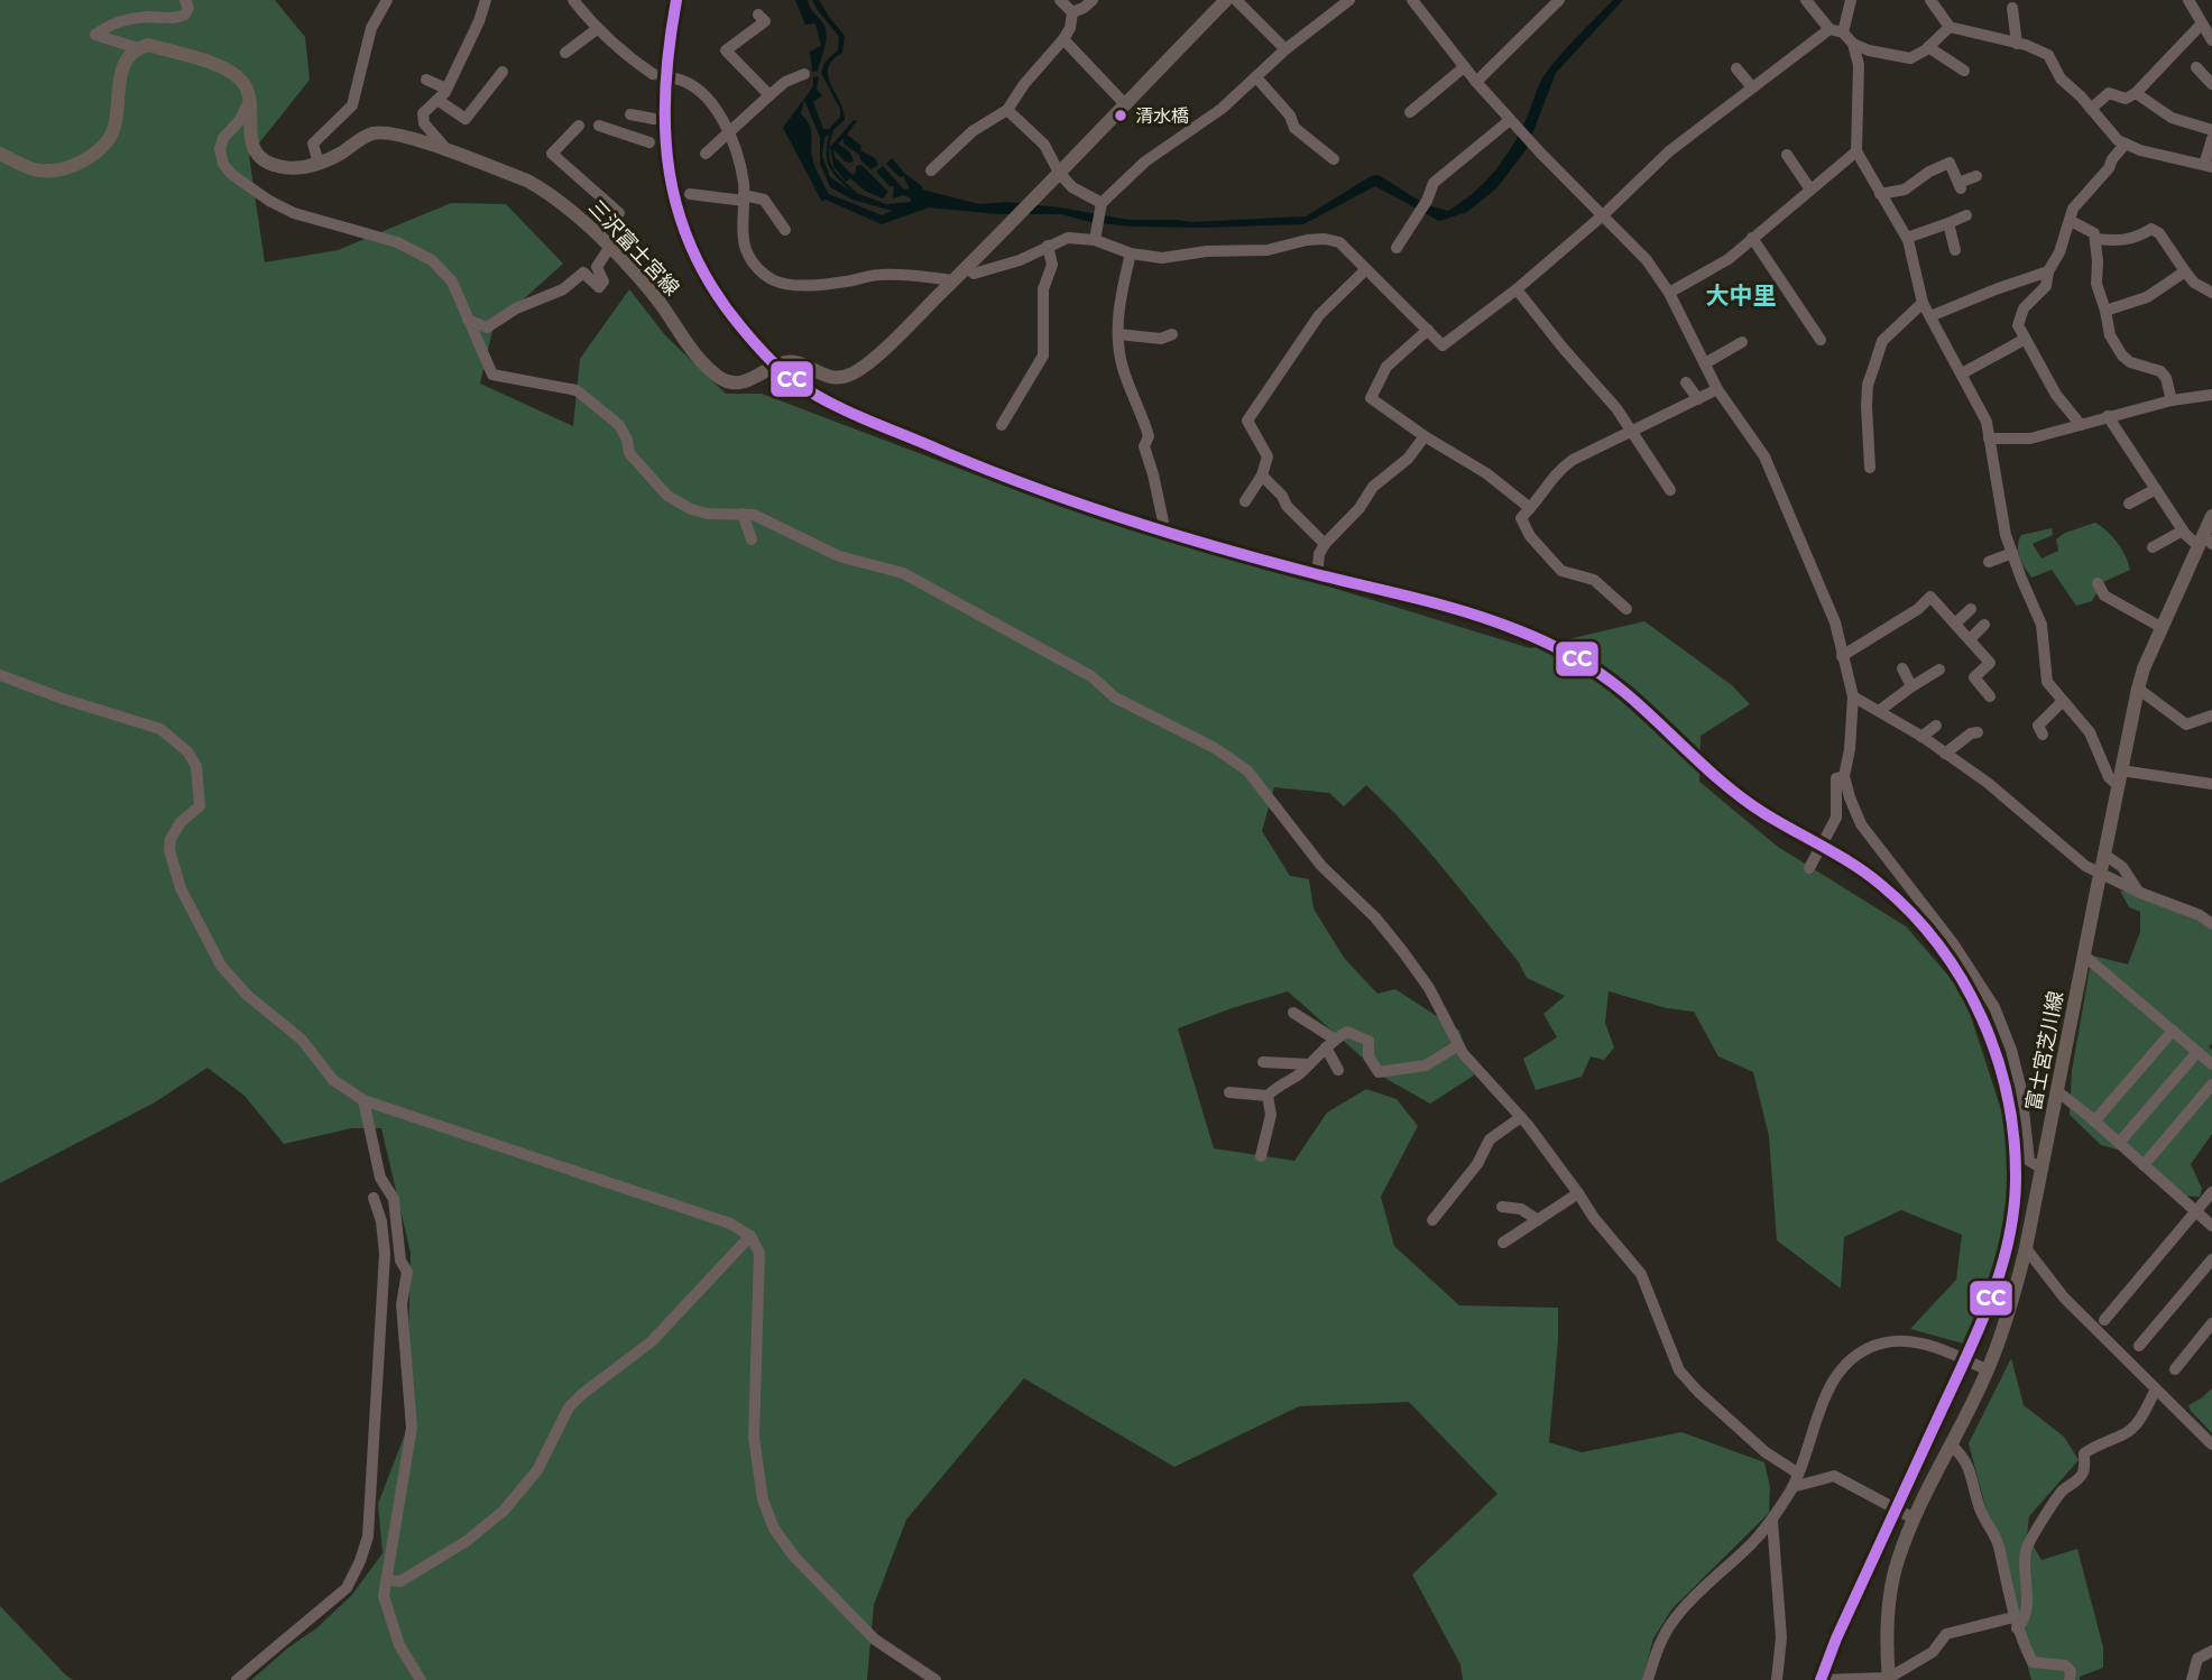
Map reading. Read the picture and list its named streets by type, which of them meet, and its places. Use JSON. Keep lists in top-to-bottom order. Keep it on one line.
{"streets":{"main road":["三沢富士宮線","富士宮芝川線"]},"districts":["大中里"],"places":["清水橋"],"lines":["transit line CC"]}
